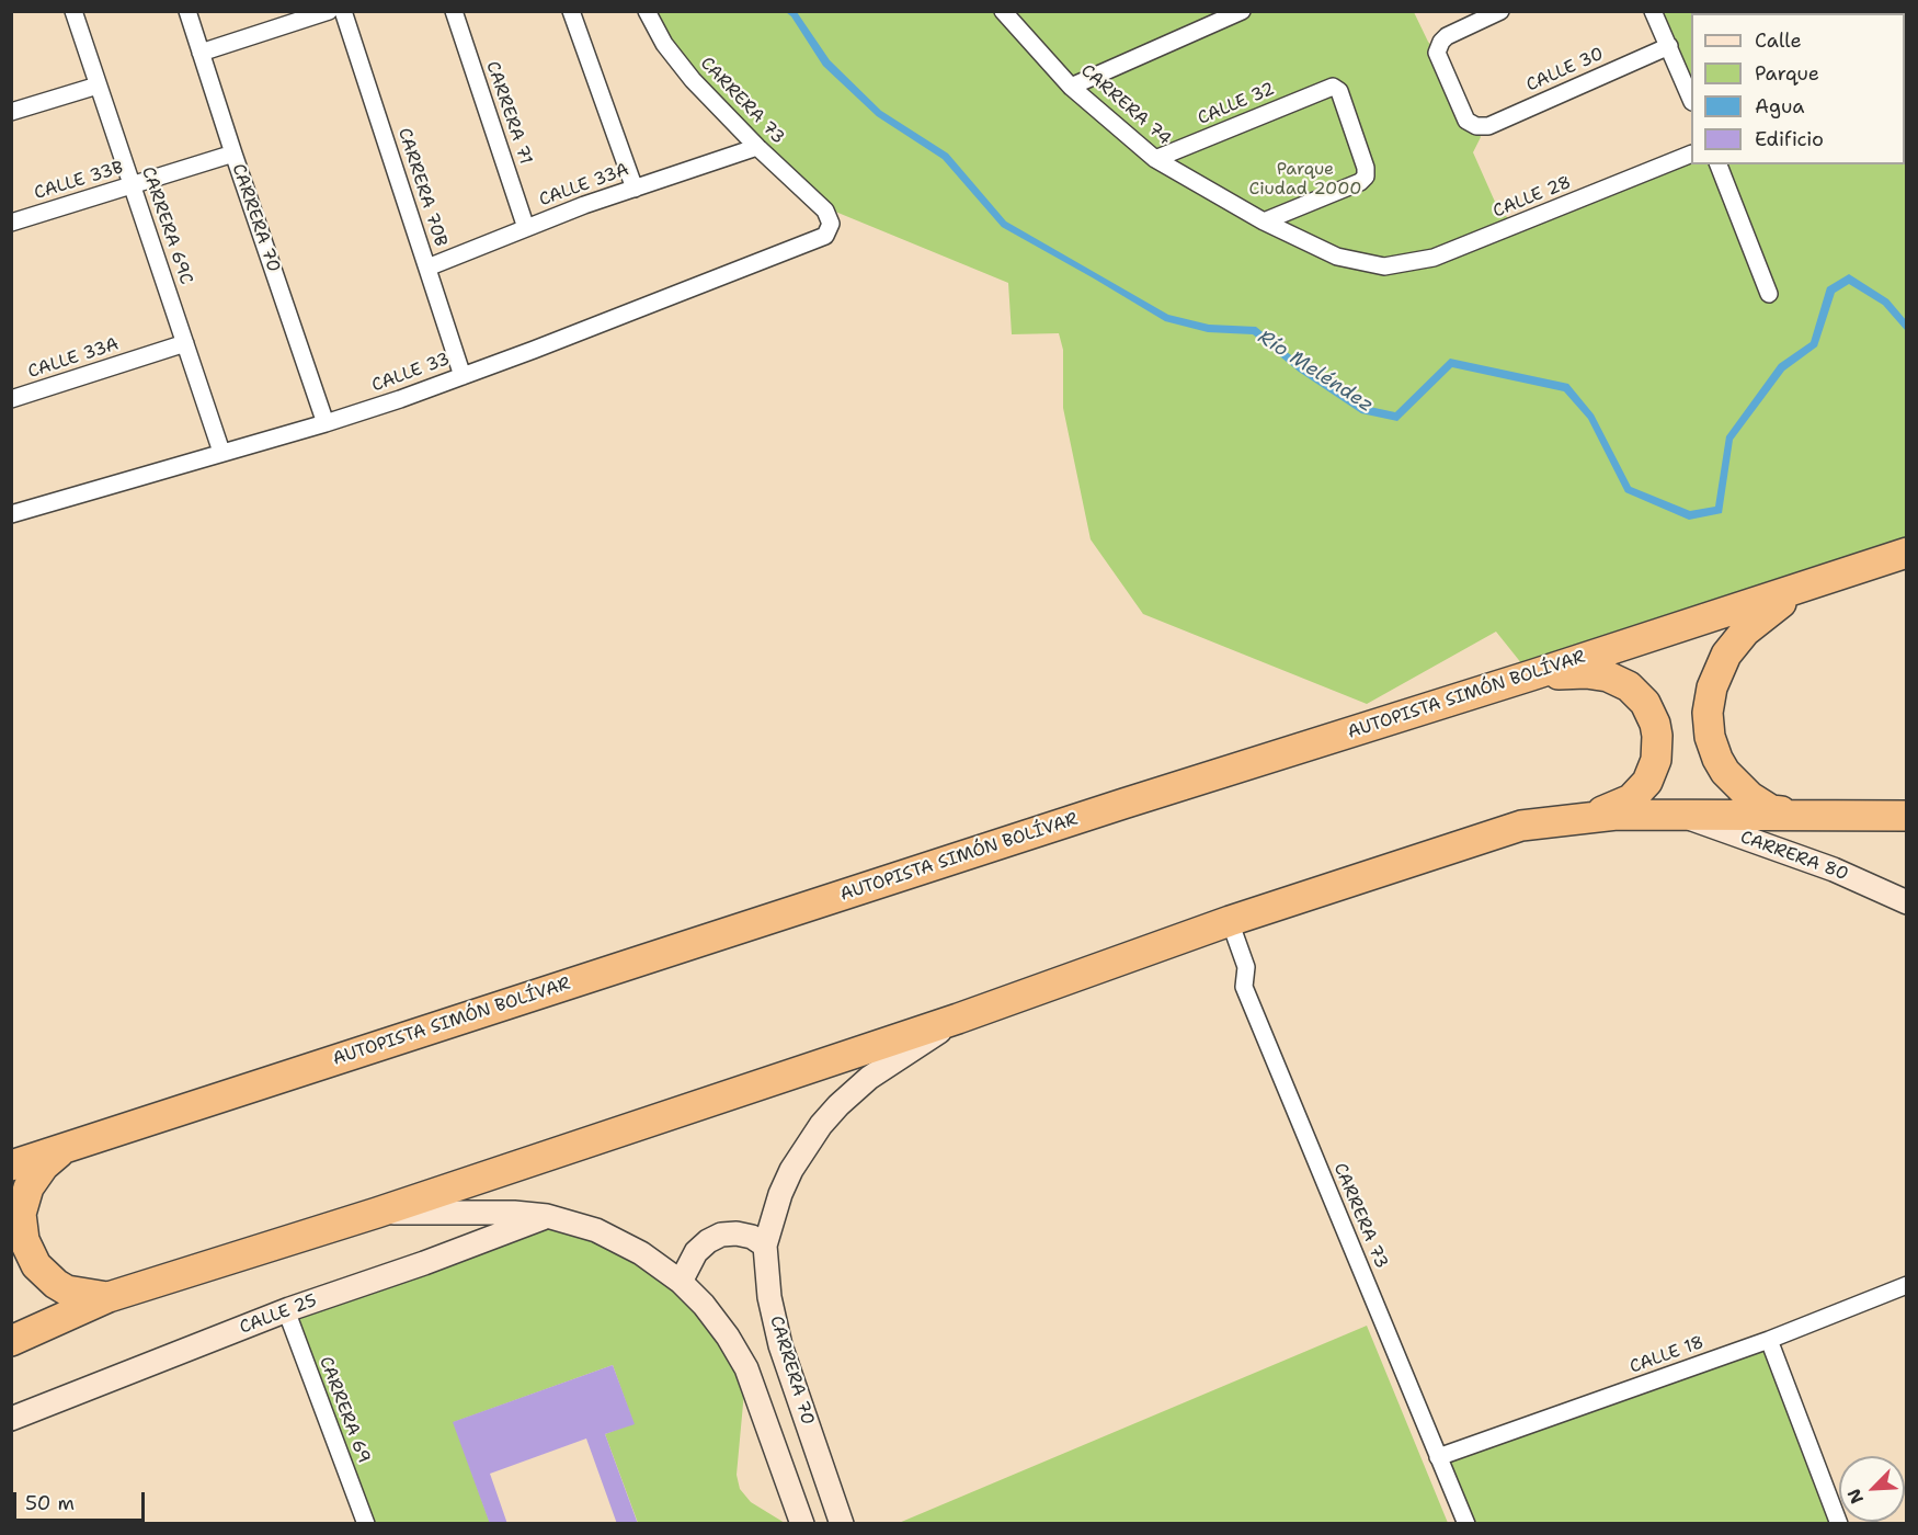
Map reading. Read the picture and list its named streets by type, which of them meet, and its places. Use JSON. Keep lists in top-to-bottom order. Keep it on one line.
{"streets":{"highway":["AUTOPISTA SIMÓN BOLÍVAR"],"street":["CALLE 30","CARRERA 73","CALLE 32","CARRERA 74","CARRERA 71","CALLE 33B","CALLE 33A","CARRERA 70B","CALLE 28","CARRERA 70","CARRERA 69C","CALLE 33","CARRERA 80","CALLE 25","CALLE 18","CARRERA 69"]},"crossings":[["CARRERA 73","CALLE 33A"],["CARRERA 73","CALLE 33"],["CARRERA 73","CALLE 18"],["CALLE 32","CARRERA 74"],["CARRERA 74","CALLE 28"],["CARRERA 71","CALLE 33A"],["CALLE 33B","CARRERA 70"],["CALLE 33B","CARRERA 69C"],["CALLE 33A","CARRERA 70B"],["CALLE 33A","CARRERA 69C"],["CARRERA 70B","CALLE 33"],["CARRERA 70","CALLE 33"],["CARRERA 69C","CALLE 33"],["CALLE 25","CARRERA 69"]],"water":["Río Meléndez"],"parks":["Parque Ciudad 2000"],"legend":["Calle","Parque","Agua","Edificio"],"scale_bar":"50 m","north":"bottom left"}
